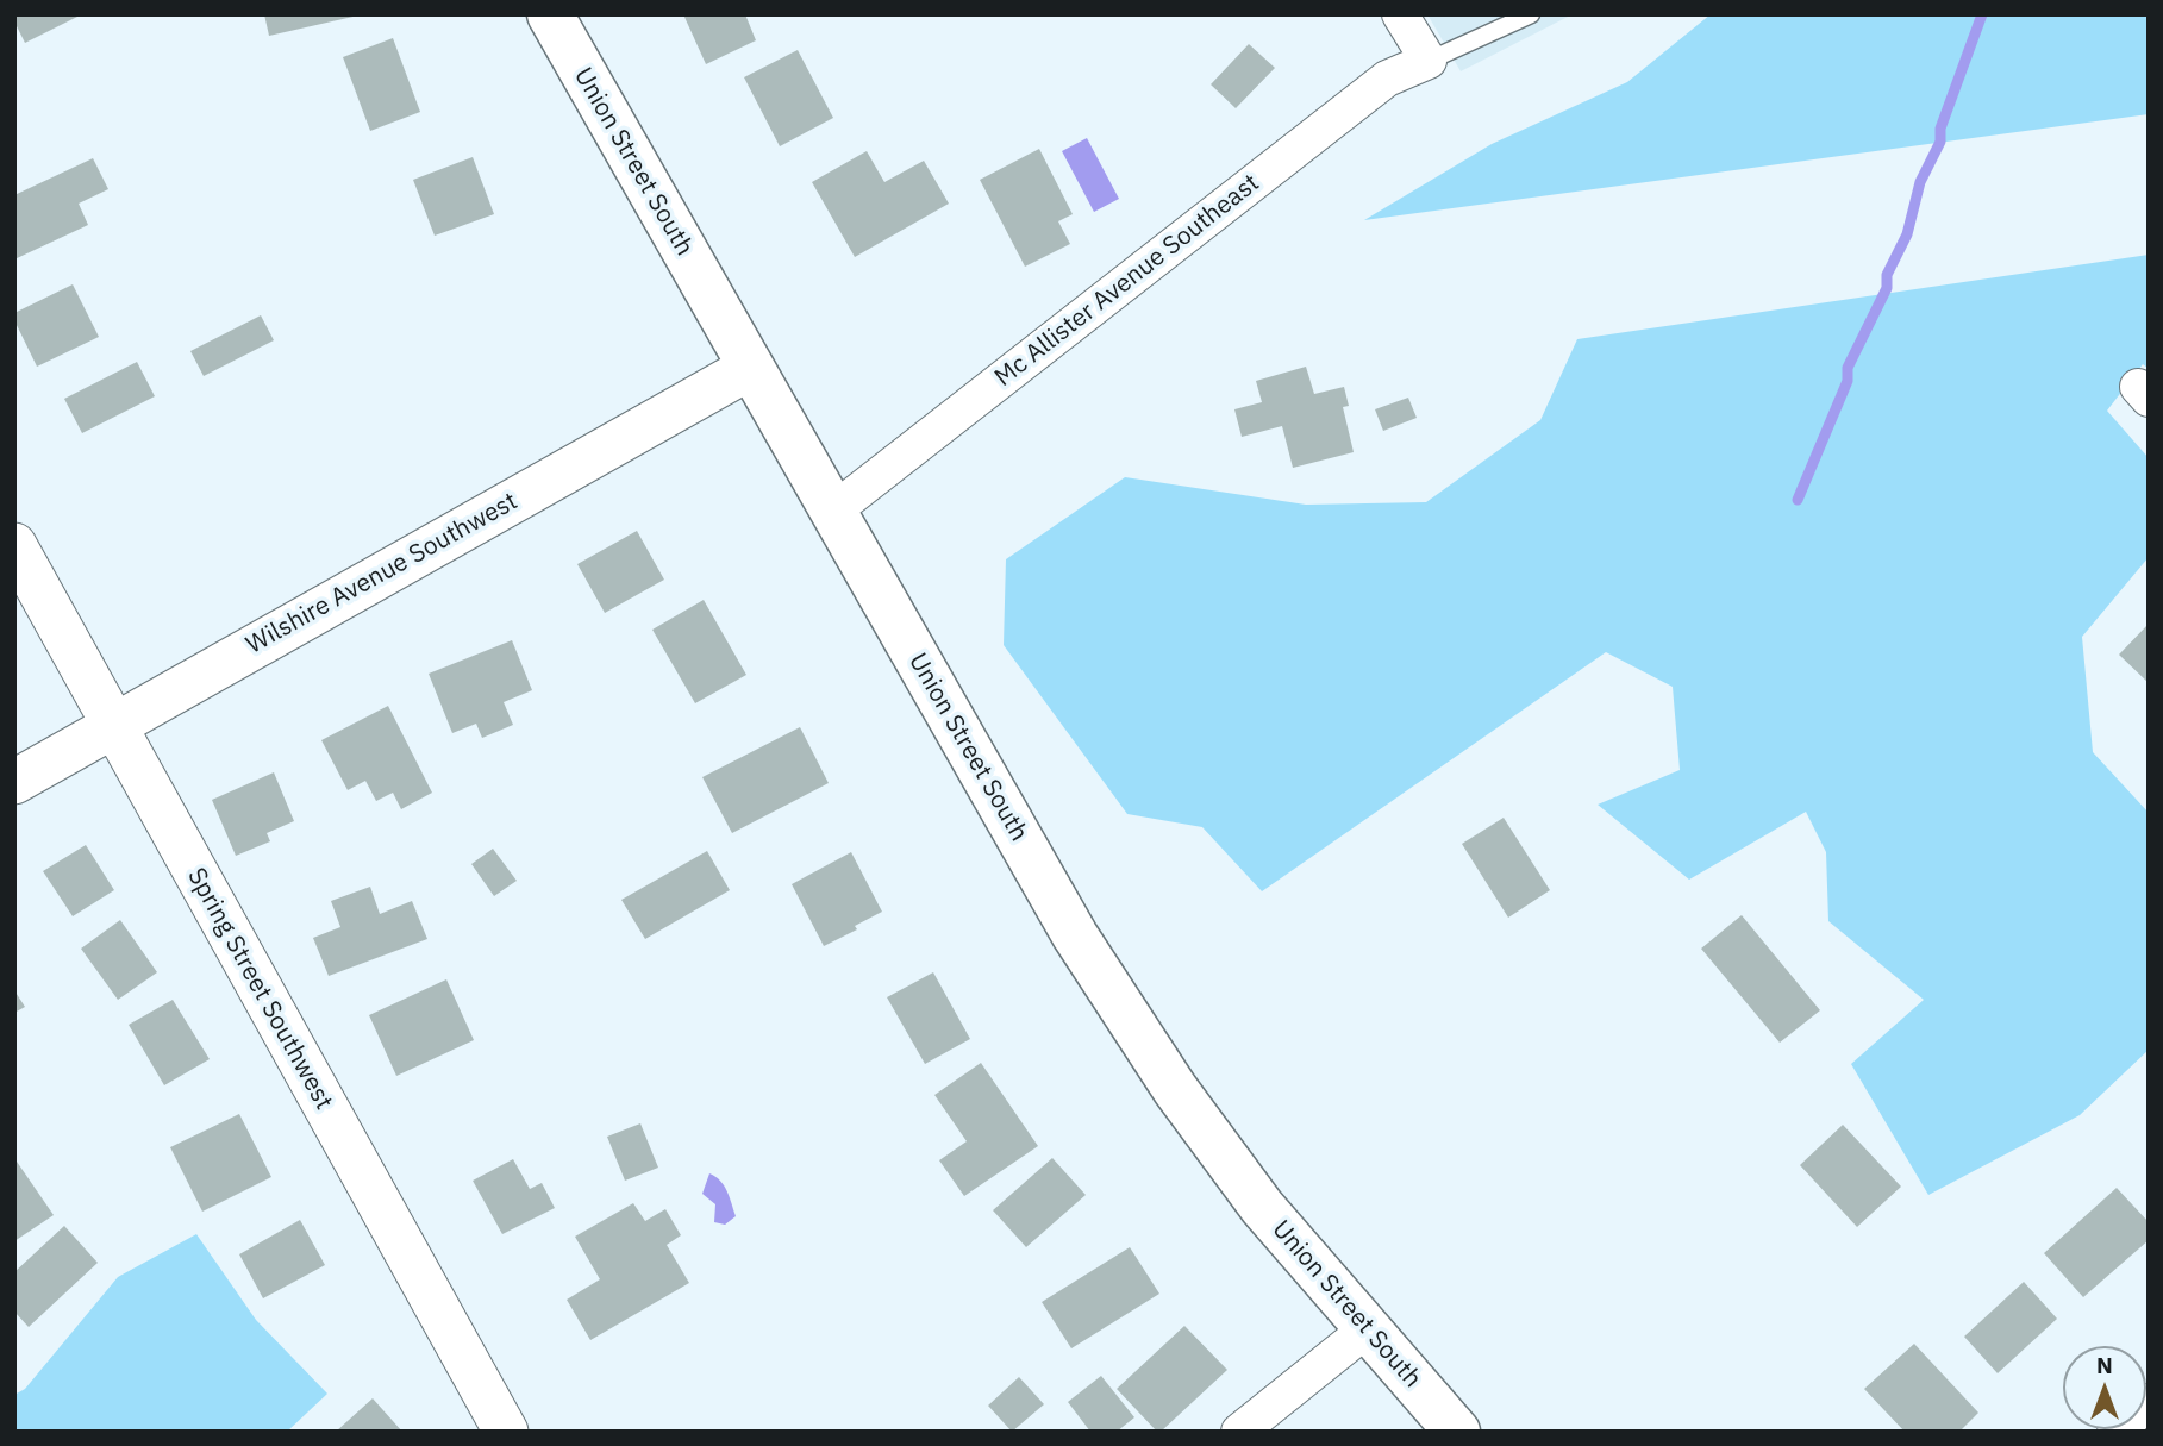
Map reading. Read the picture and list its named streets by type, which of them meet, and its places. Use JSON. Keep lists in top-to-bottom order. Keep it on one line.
{"streets":{"main road":["Union Street South"],"street":["Mc Allister Avenue Southeast","Wilshire Avenue Southwest","Spring Street Southwest"]},"crossings":[["Union Street South","Mc Allister Avenue Southeast"],["Union Street South","Wilshire Avenue Southwest"],["Wilshire Avenue Southwest","Spring Street Southwest"]],"north":"top"}
